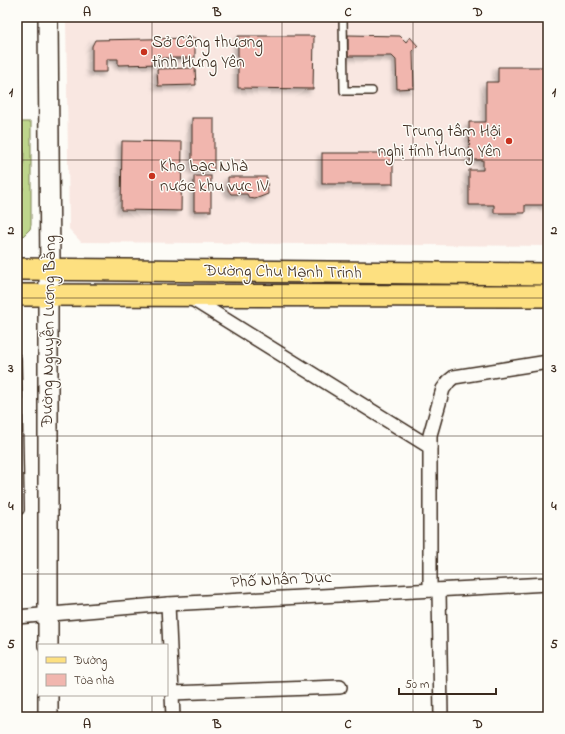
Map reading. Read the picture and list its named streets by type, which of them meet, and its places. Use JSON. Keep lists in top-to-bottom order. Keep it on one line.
{"streets":{"main road":["Đường Chu Mạnh Trinh"],"street":["Đường Nguyễn Lương Bằng","Phố Nhân Dục"]},"crossings":[["Đường Chu Mạnh Trinh","Đường Nguyễn Lương Bằng"],["Đường Nguyễn Lương Bằng","Phố Nhân Dục"]],"places":["Sở Công thương tỉnh Hưng Yên","Trung tâm Hội nghị tỉnh Hưng Yên","Kho bạc Nhà nước khu vực IV"],"legend":["Đường","Tòa nhà"],"scale_bar":"50 m","grid":{"columns":["A","B","C","D"],"rows":["1","2","3","4","5"]}}
